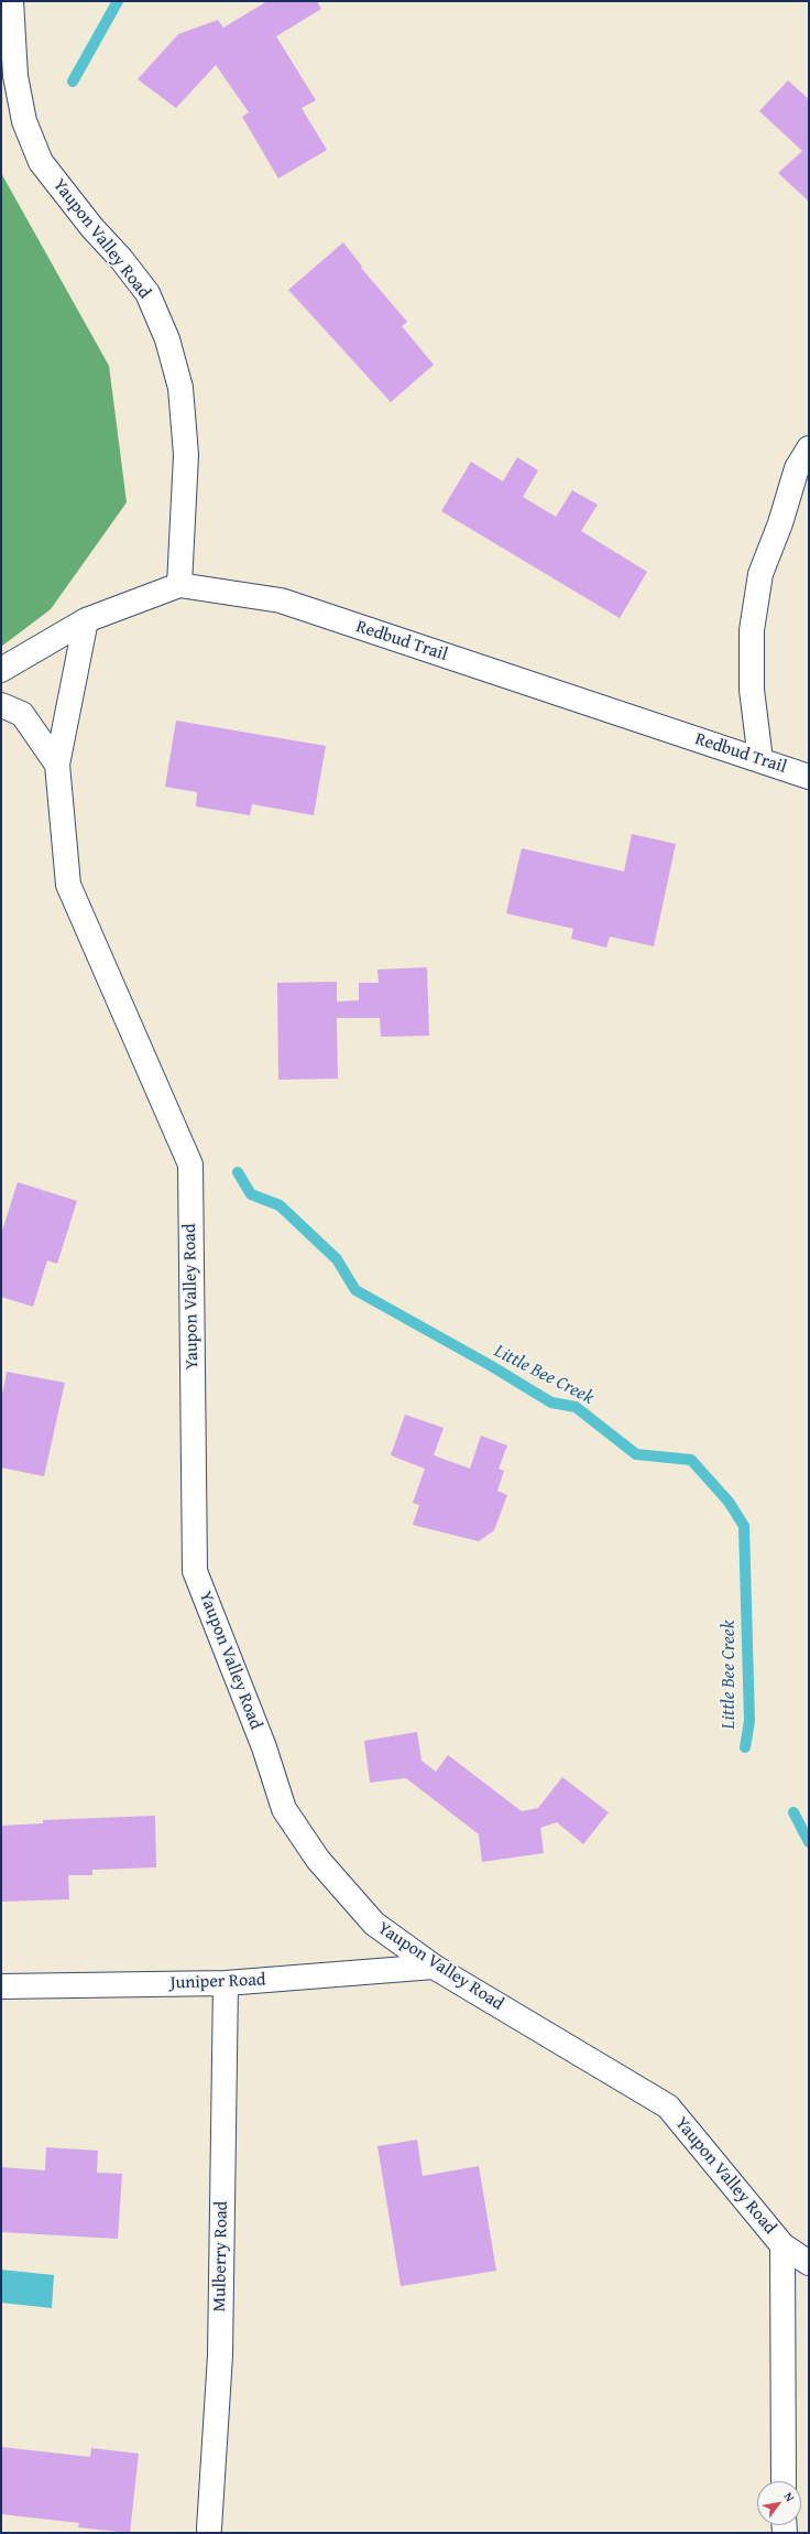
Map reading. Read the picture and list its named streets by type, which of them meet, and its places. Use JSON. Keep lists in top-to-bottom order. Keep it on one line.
{"streets":{"street":["Yaupon Valley Road","Redbud Trail","Juniper Road","Mulberry Road"]},"crossings":[["Yaupon Valley Road","Redbud Trail"],["Yaupon Valley Road","Juniper Road"],["Juniper Road","Mulberry Road"]],"water":["Little Bee Creek"],"north":"top right"}
